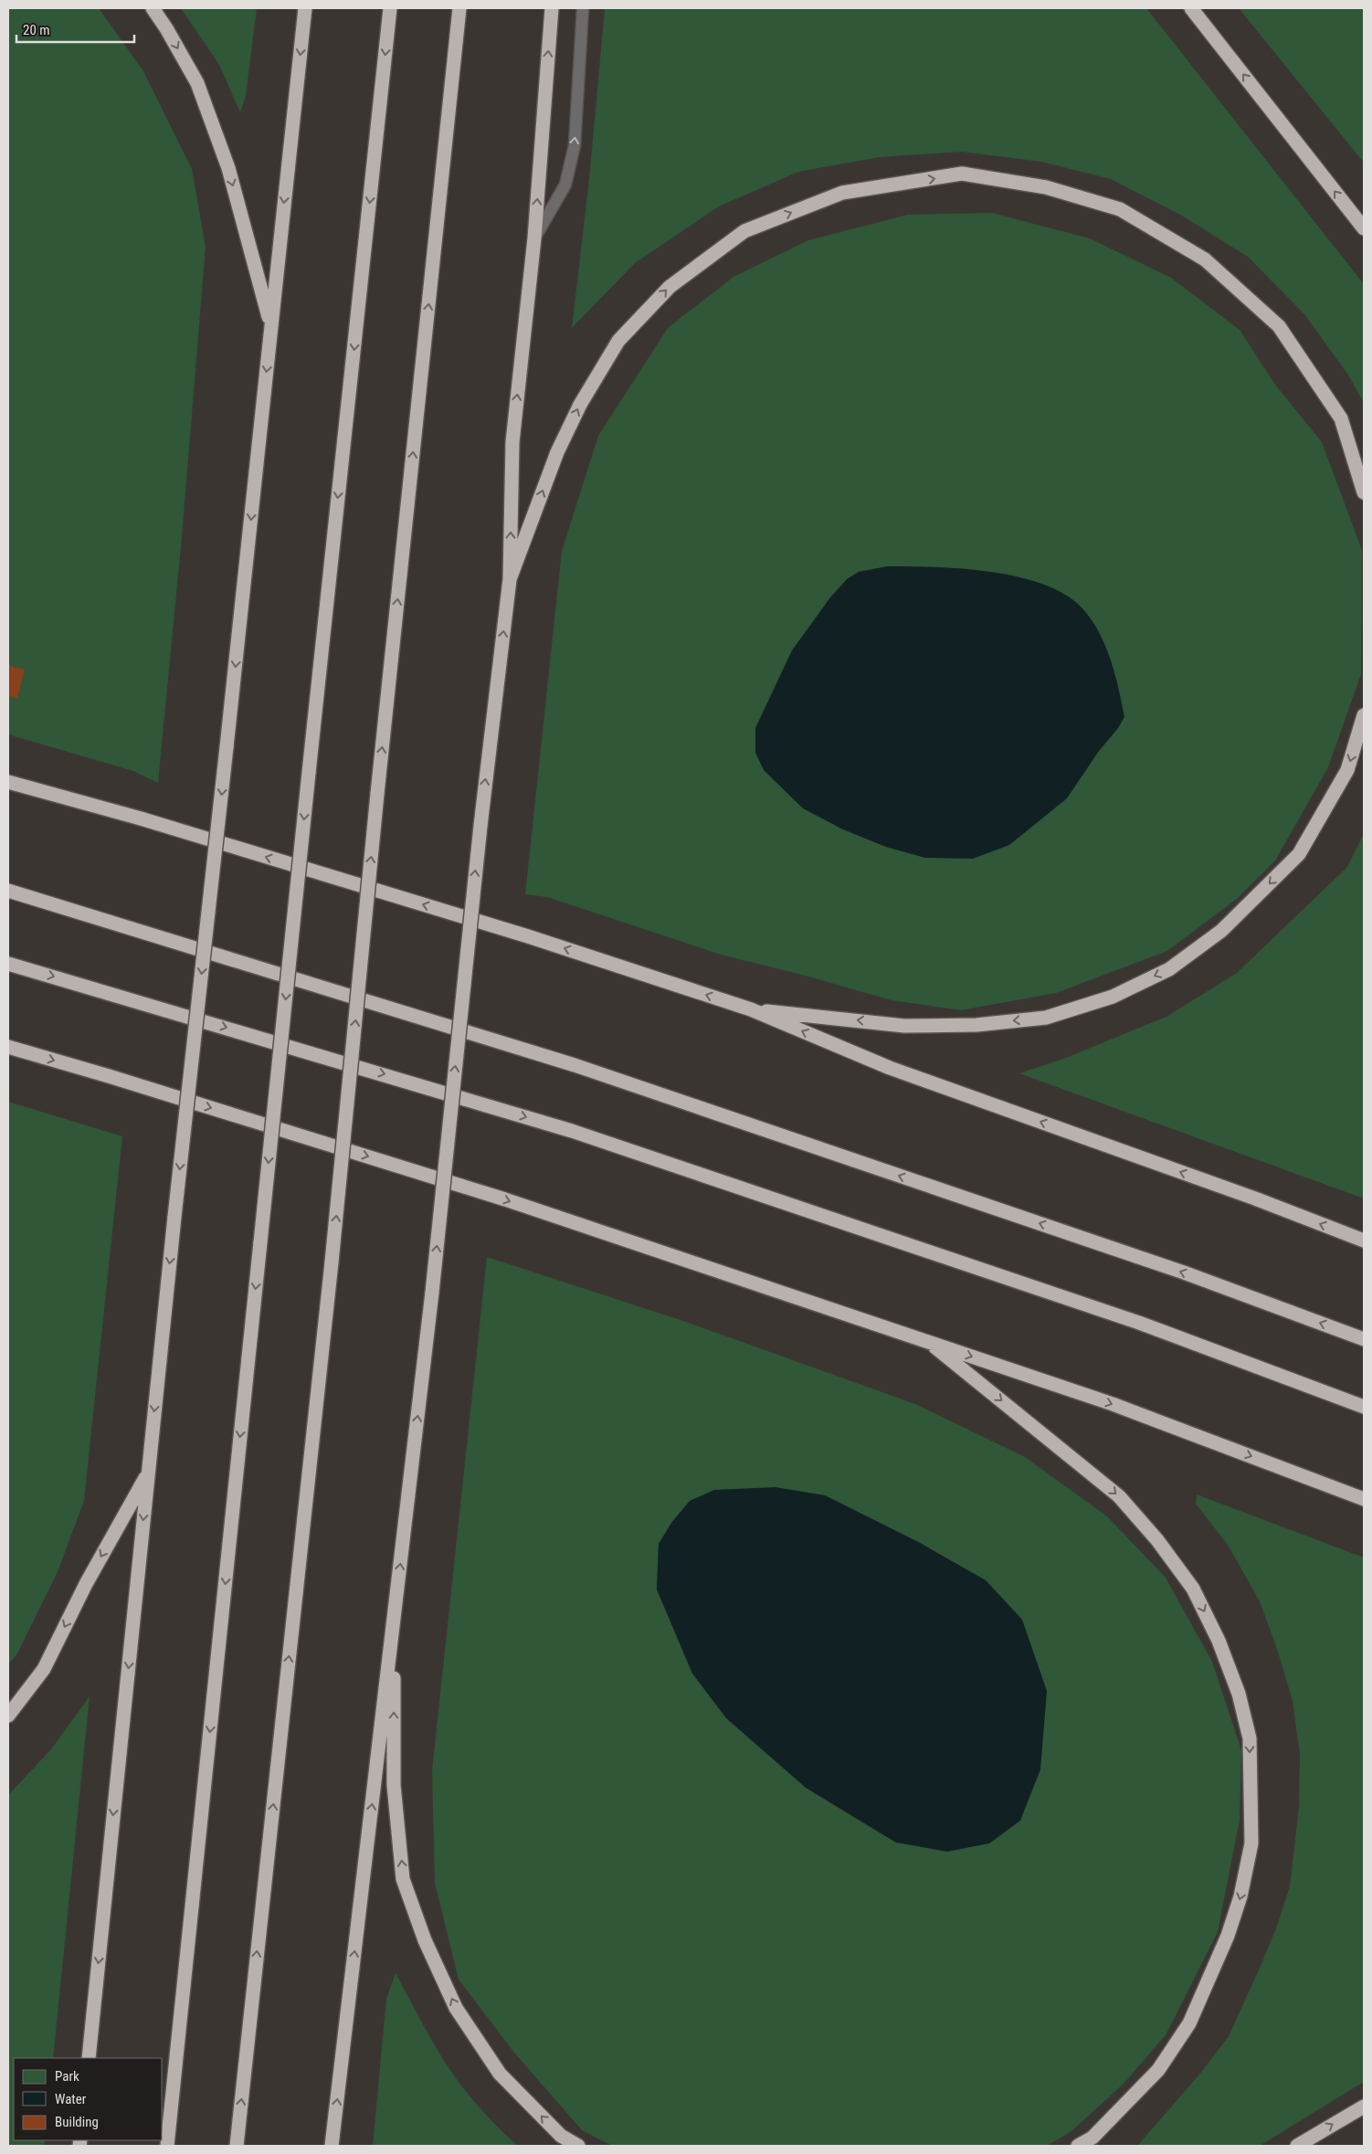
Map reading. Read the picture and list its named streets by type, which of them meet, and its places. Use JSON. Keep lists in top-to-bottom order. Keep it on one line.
{"legend":["Park","Water","Building"],"scale_bar":"20 m"}
